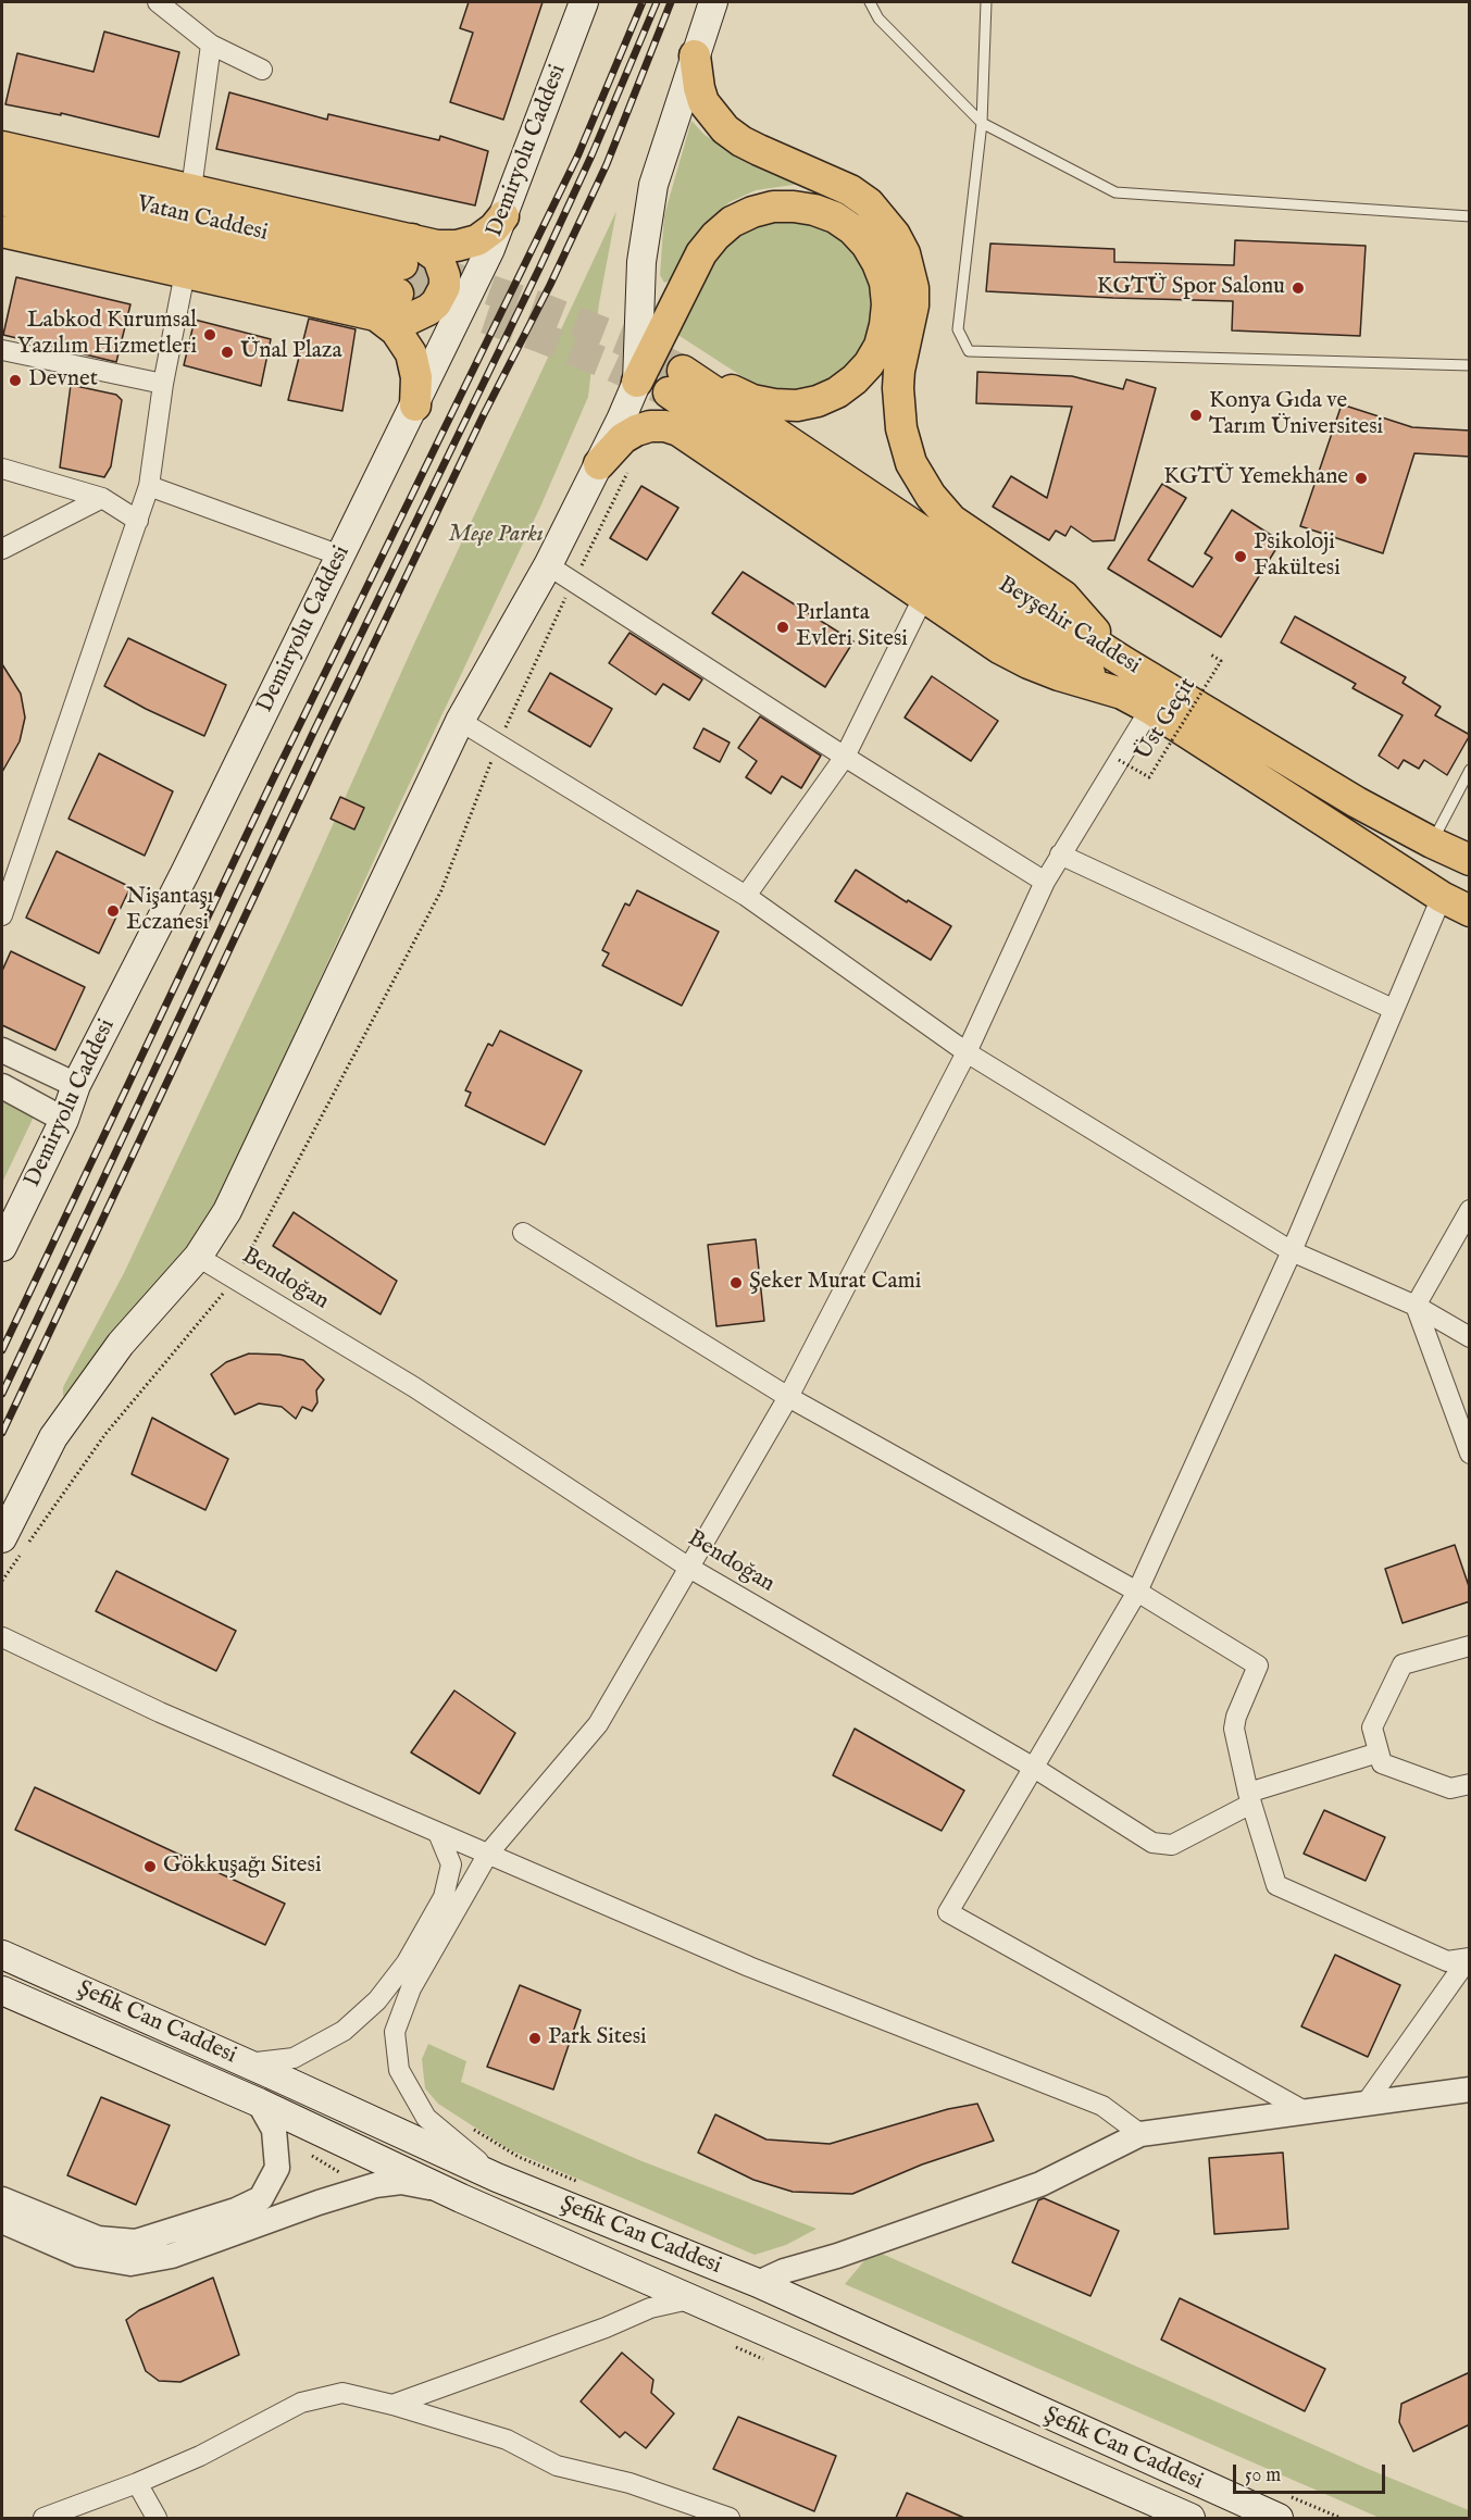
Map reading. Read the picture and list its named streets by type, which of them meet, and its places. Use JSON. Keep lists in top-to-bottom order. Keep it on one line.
{"streets":{"main road":["Demiryolu Caddesi","Vatan Caddesi","Beyşehir Caddesi","Şefik Can Caddesi"],"street":["Bendoğan"],"path":["Üst Geçit"]},"parks":["Meşe Parkı"],"places":["KGTÜ Spor Salonu","Labkod Kurumsal Yazılım Hizmetleri","Ünal Plaza","Devnet","Konya Gıda ve Tarım Üniversitesi","KGTÜ Yemekhane","Psikoloji Fakültesi","Pırlanta Evleri Sitesi","Nişantaşı Eczanesi","Şeker Murat Cami","Gökkuşağı Sitesi","Park Sitesi"],"scale_bar":"50 m"}
